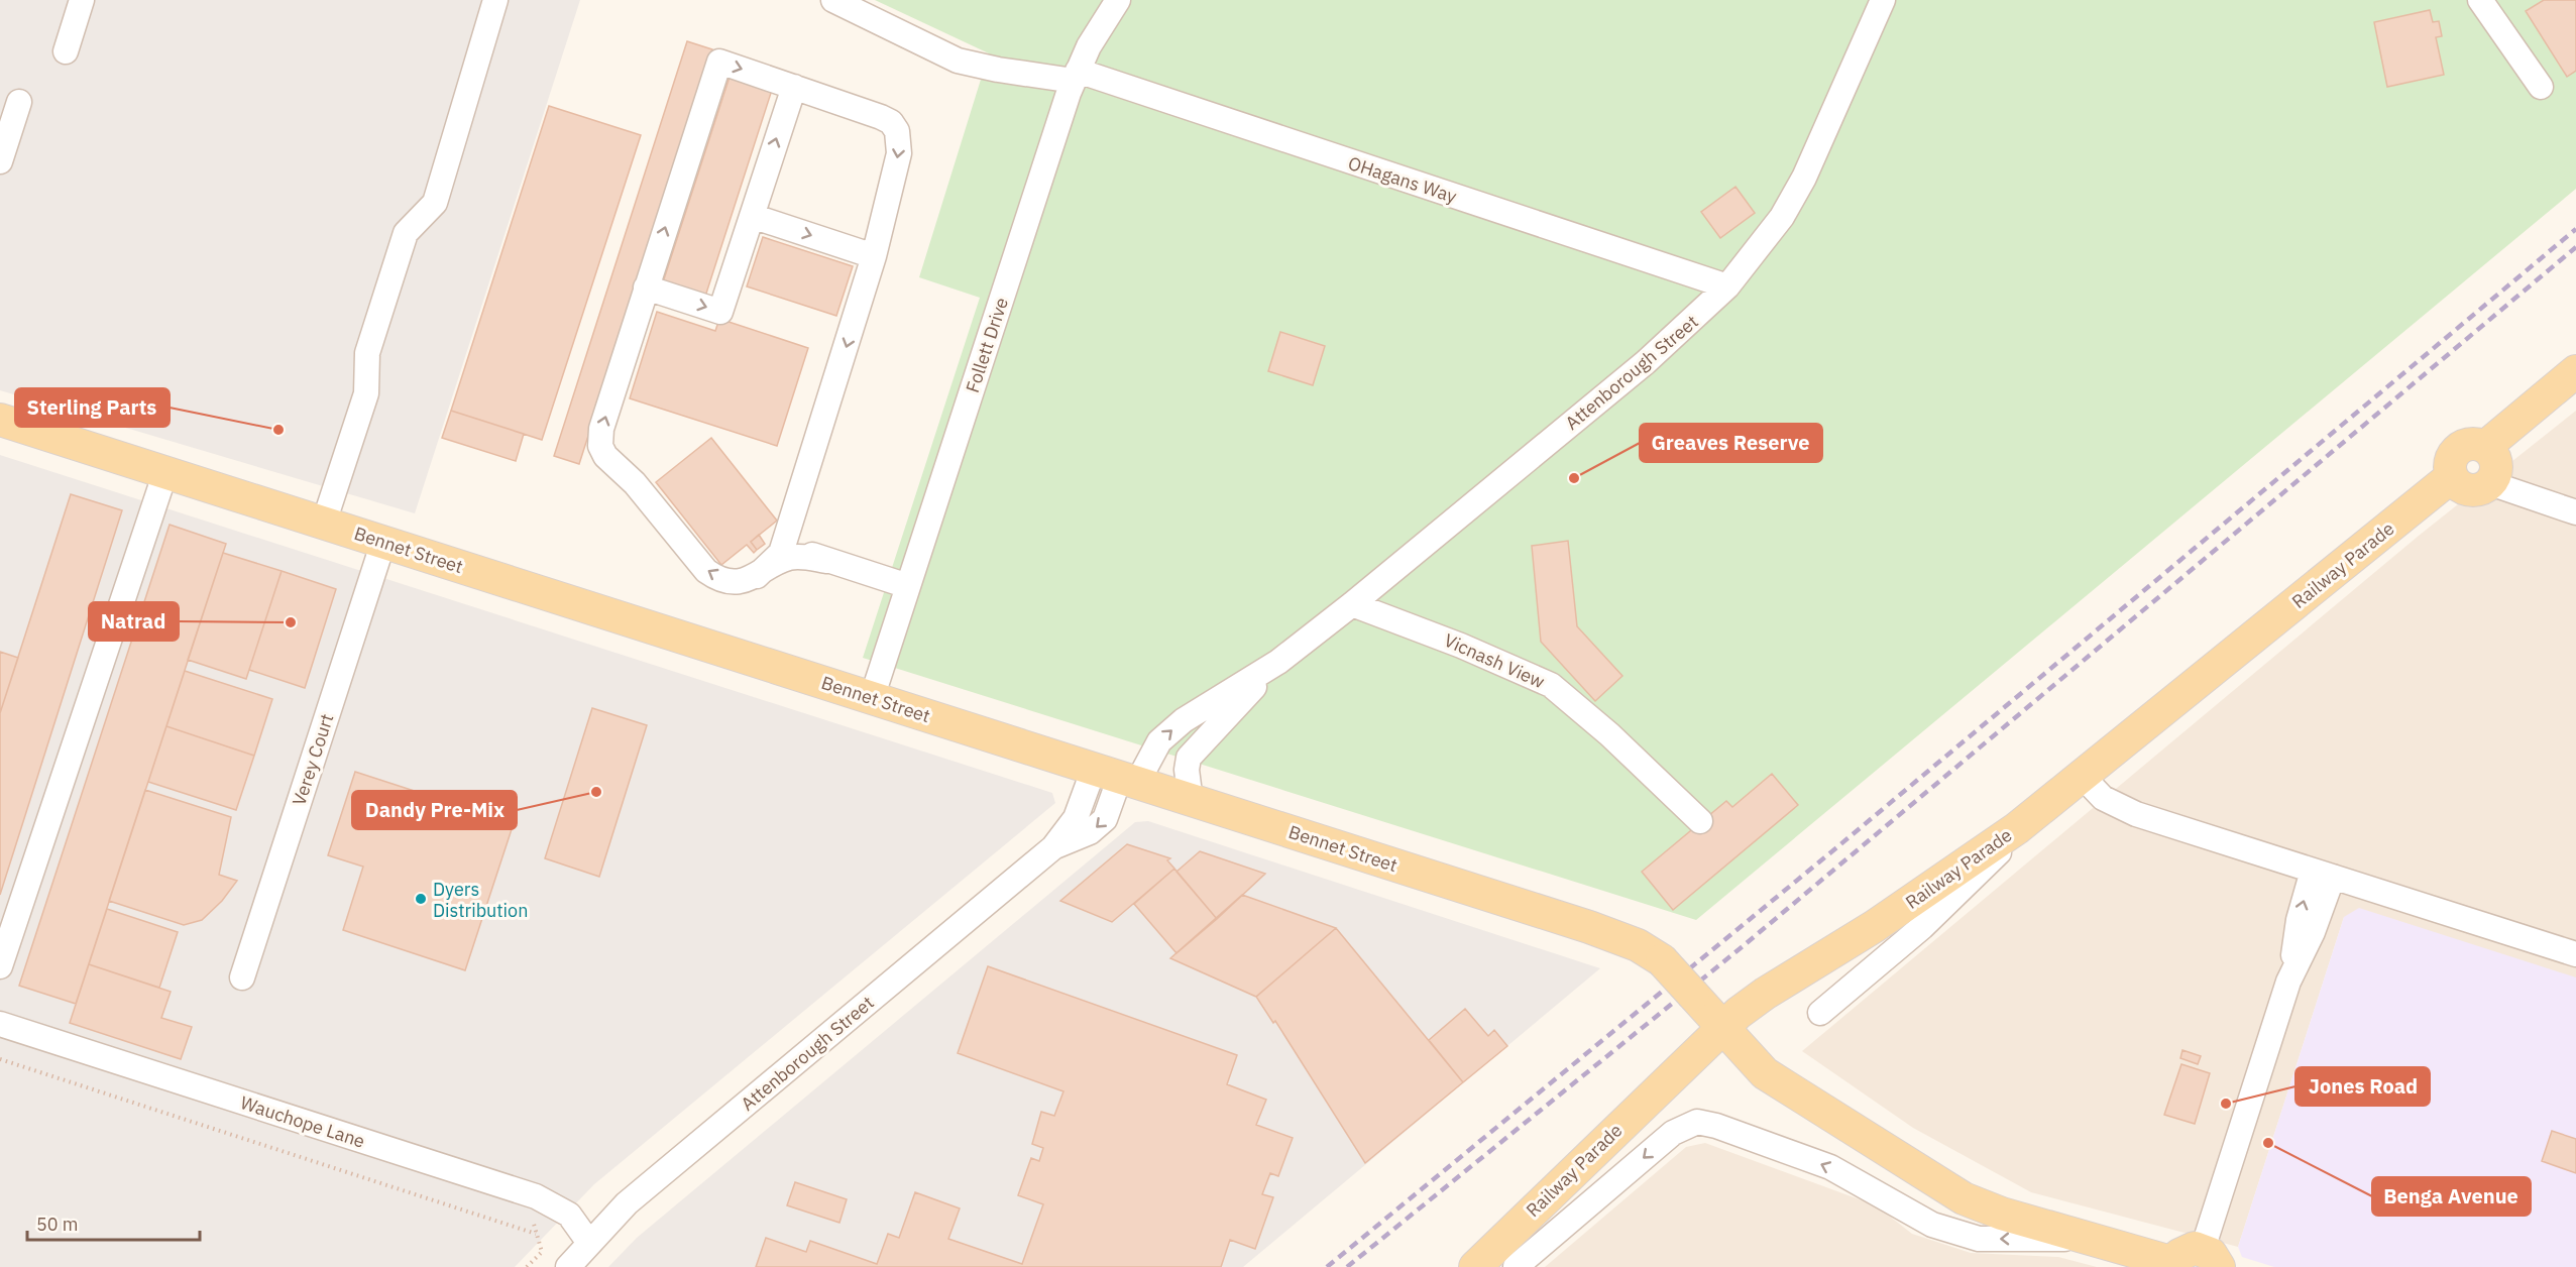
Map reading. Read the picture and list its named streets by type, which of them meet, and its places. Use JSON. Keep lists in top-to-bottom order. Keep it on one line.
{"streets":{"main road":["Bennet Street","Railway Parade"],"street":["OHagans Way","Follett Drive","Attenborough Street","Vicnash View","Verey Court","Wauchope Lane"]},"crossings":[["OHagans Way","Follett Drive"],["OHagans Way","Attenborough Street"],["Follett Drive","Bennet Street"],["Attenborough Street","Bennet Street"],["Attenborough Street","Vicnash View"],["Attenborough Street","Wauchope Lane"],["Bennet Street","Railway Parade"],["Bennet Street","Verey Court"]],"places":["Sterling Parts","Greaves Reserve","Natrad","Dandy Pre-Mix","Dyers Distribution","Jones Road","Benga Avenue"],"scale_bar":"50 m"}
